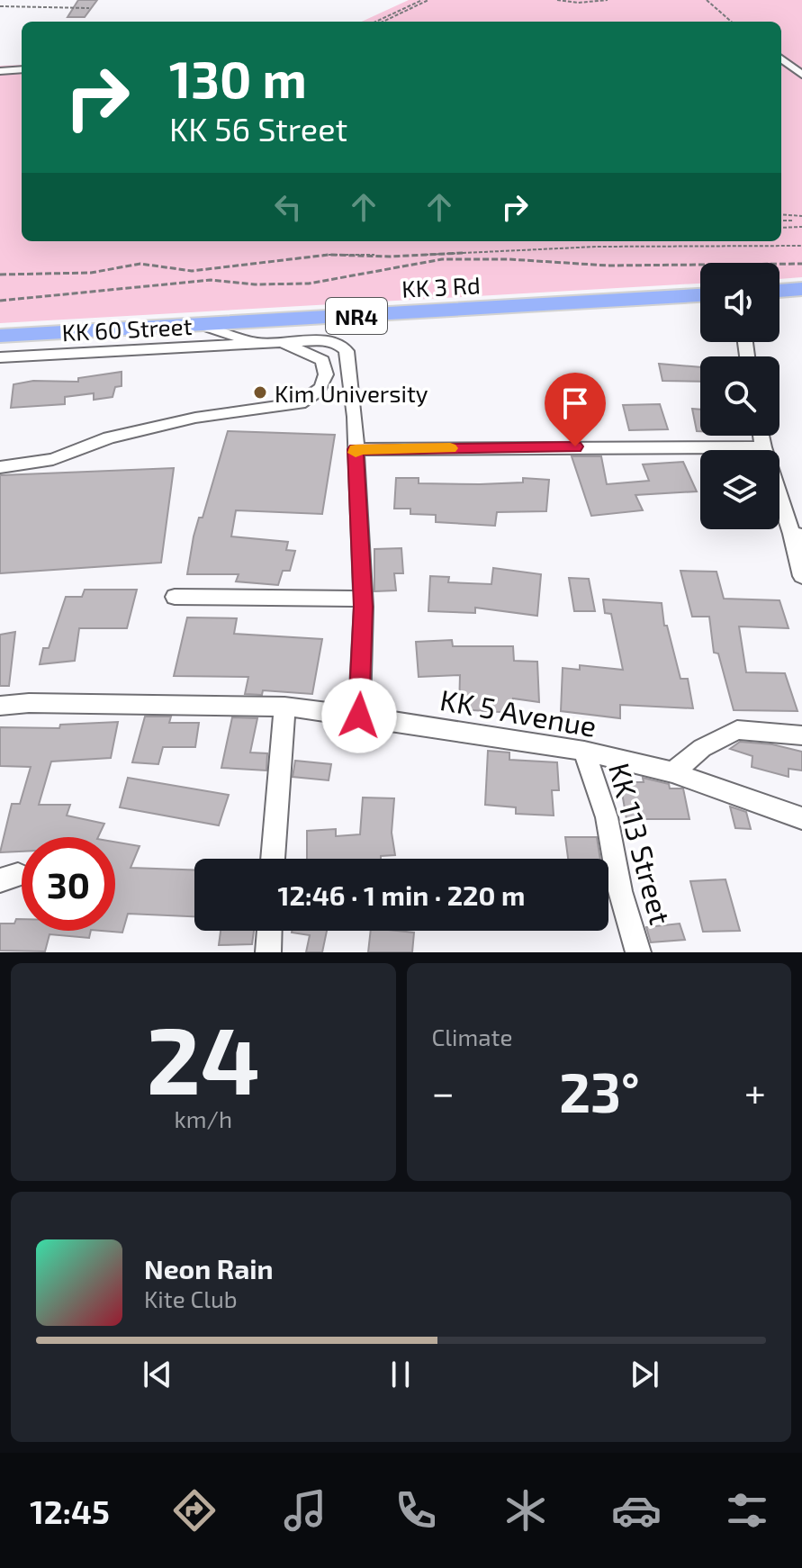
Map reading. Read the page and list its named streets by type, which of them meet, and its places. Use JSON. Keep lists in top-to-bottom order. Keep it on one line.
{"streets":{"highway":["KK 3 Rd","NR4"],"street":["KK 60 Street","KK 5 Avenue","KK 113 Street"]},"crossings":[["KK 60 Street","KK 5 Avenue"],["KK 5 Avenue","KK 113 Street"]],"places":["Kim University"],"page":{"turn":["130 m","KK 56 Street"],"limit":"30","trip":"12:46 · 1 min · 220 m","tile":[["24","km/h"],"Climate"],"heat":["−","23°","+"],"song":["Neon Rain","Kite Club"],"tabs":"12:45"}}
